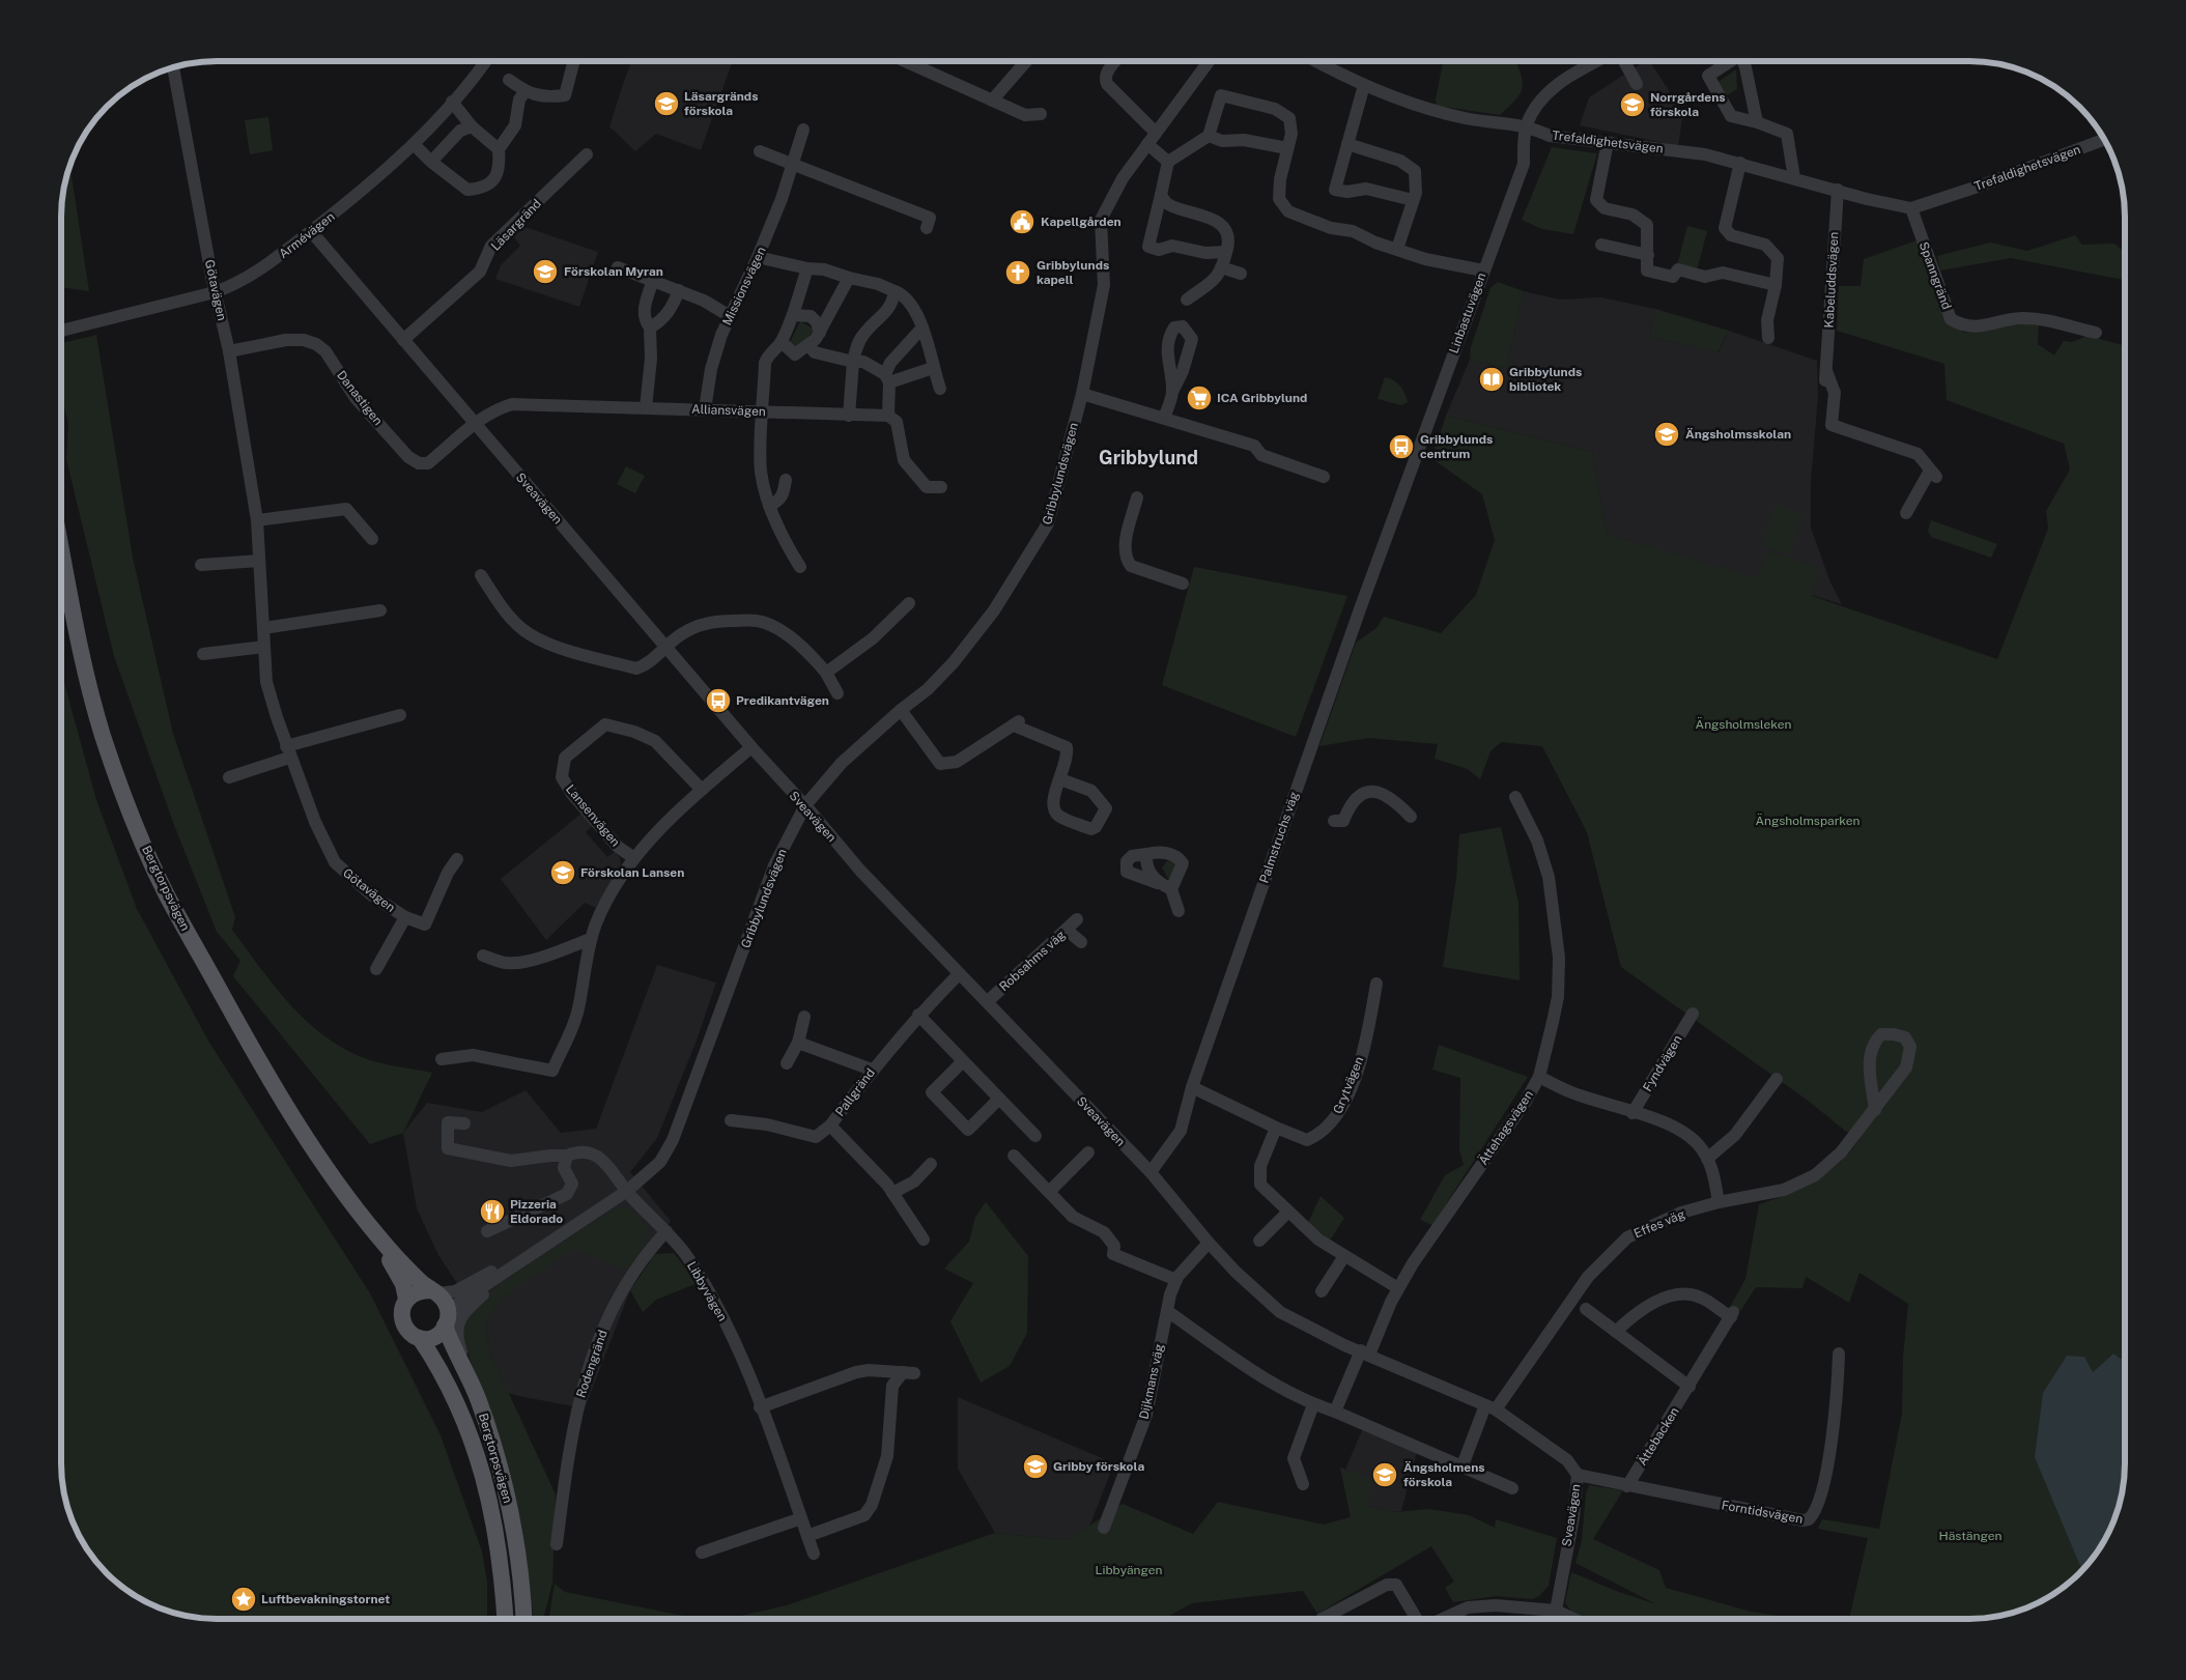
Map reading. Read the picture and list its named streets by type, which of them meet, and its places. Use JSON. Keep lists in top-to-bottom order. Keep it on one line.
{"streets":{"main road":["Bergtorpsvägen"],"street":["Trefaldighetsvägen","Läsargränd","Armévägen","Spanngränd","Kabeluddsvägen","Missionsvägen","Götavägen","Linbastuvägen","Danastigen","Alliansvägen","Gribbylundsvägen","Sveavägen","Lansenvägen","Palmstruchs väg","Robsahms väg","Fyndvägen","Grytvägen","Pallgränd","Ättehagsvägen","Effes väg","Libbyvägen","Rodengränd","Dijkmans väg","Ättebacken","Forntidsvägen"]},"crossings":[["Trefaldighetsvägen","Spanngränd"],["Trefaldighetsvägen","Kabeluddsvägen"],["Trefaldighetsvägen","Linbastuvägen"],["Läsargränd","Sveavägen"],["Armévägen","Götavägen"],["Armévägen","Sveavägen"],["Missionsvägen","Alliansvägen"],["Götavägen","Danastigen"],["Linbastuvägen","Palmstruchs väg"],["Danastigen","Alliansvägen"],["Danastigen","Sveavägen"],["Alliansvägen","Sveavägen"],["Gribbylundsvägen","Sveavägen"],["Gribbylundsvägen","Bergtorpsvägen"],["Gribbylundsvägen","Libbyvägen"],["Sveavägen","Palmstruchs väg"],["Sveavägen","Robsahms väg"],["Sveavägen","Pallgränd"],["Sveavägen","Ättehagsvägen"],["Sveavägen","Effes väg"],["Sveavägen","Dijkmans väg"],["Sveavägen","Forntidsvägen"],["Palmstruchs väg","Grytvägen"],["Libbyvägen","Rodengränd"],["Ättebacken","Forntidsvägen"]],"districts":["Gribbylund"],"parks":["Ängsholmsleken","Ängsholmsparken","Hästängen","Libbyängen"],"places":{"school or university":["Läsargränds förskola","Norrgårdens förskola","Förskolan Myran","Ängsholmsskolan","Förskolan Lansen","Gribby förskola","Ängsholmens förskola"],"public building":["Kapellgården"],"church":["Gribbylunds kapell"],"library":["Gribbylunds bibliotek"],"supermarket":["ICA Gribbylund"],"bus stop":["Gribbylunds centrum","Predikantvägen"],"restaurant":["Pizzeria Eldorado"],"place":["Luftbevakningstornet"]}}
